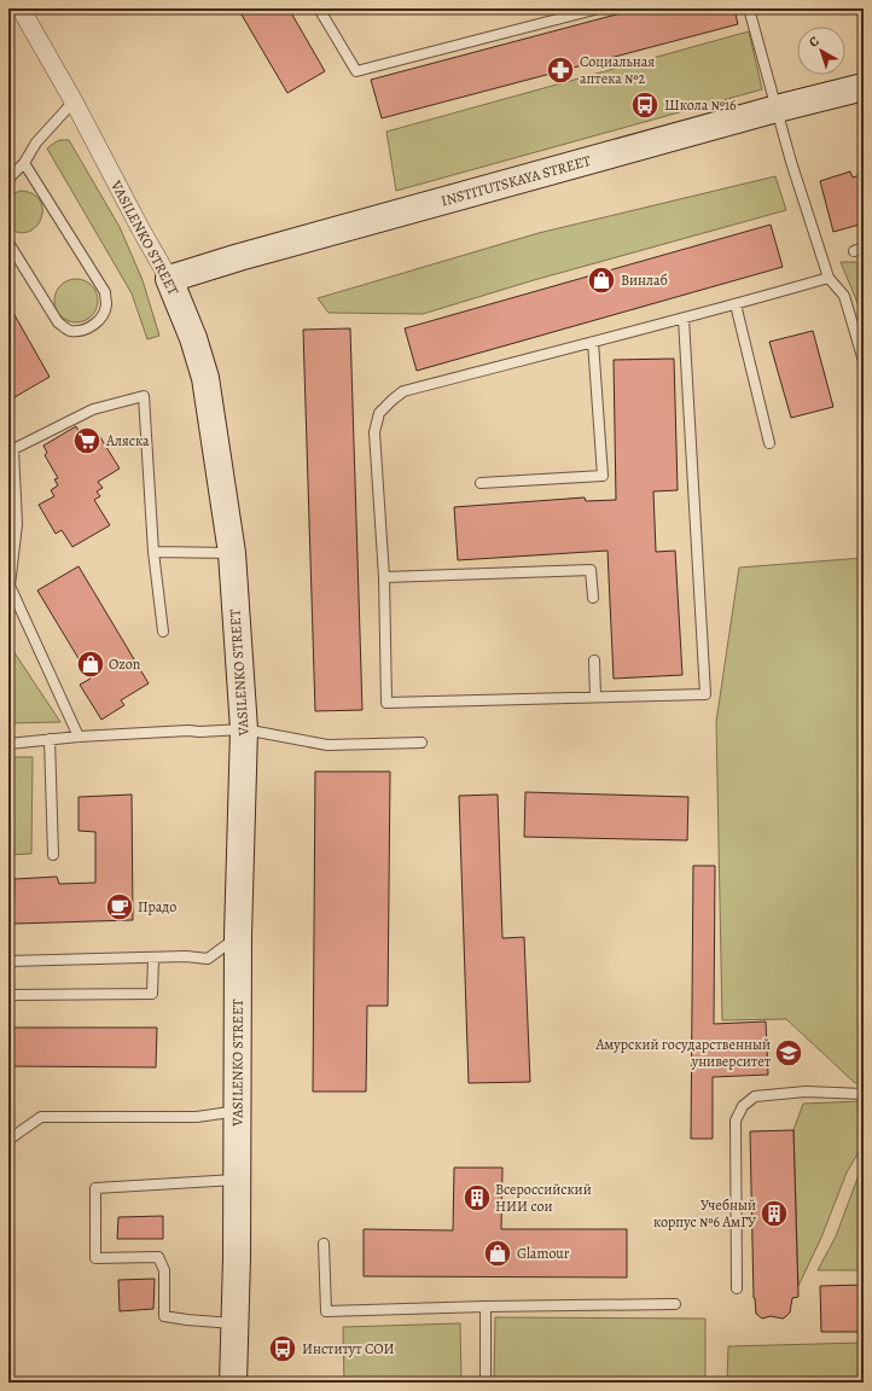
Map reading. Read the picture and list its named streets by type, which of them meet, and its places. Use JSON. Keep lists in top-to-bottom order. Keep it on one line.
{"streets":{"main road":["INSTITUTSKAYA STREET","VASILENKO STREET"]},"crossings":[["INSTITUTSKAYA STREET","VASILENKO STREET"]],"places":{"pharmacy":["Социальная аптека №2"],"bus stop":["Школа №16","Институт СОИ"],"shop":["Винлаб","Ozon","Glamour"],"supermarket":["Аляска"],"cafe":["Прадо"],"school or university":["Амурский государственный университет"],"building":["Всероссийский НИИ сои","Учебный корпус №6 АмГУ"]},"north":"top left"}
